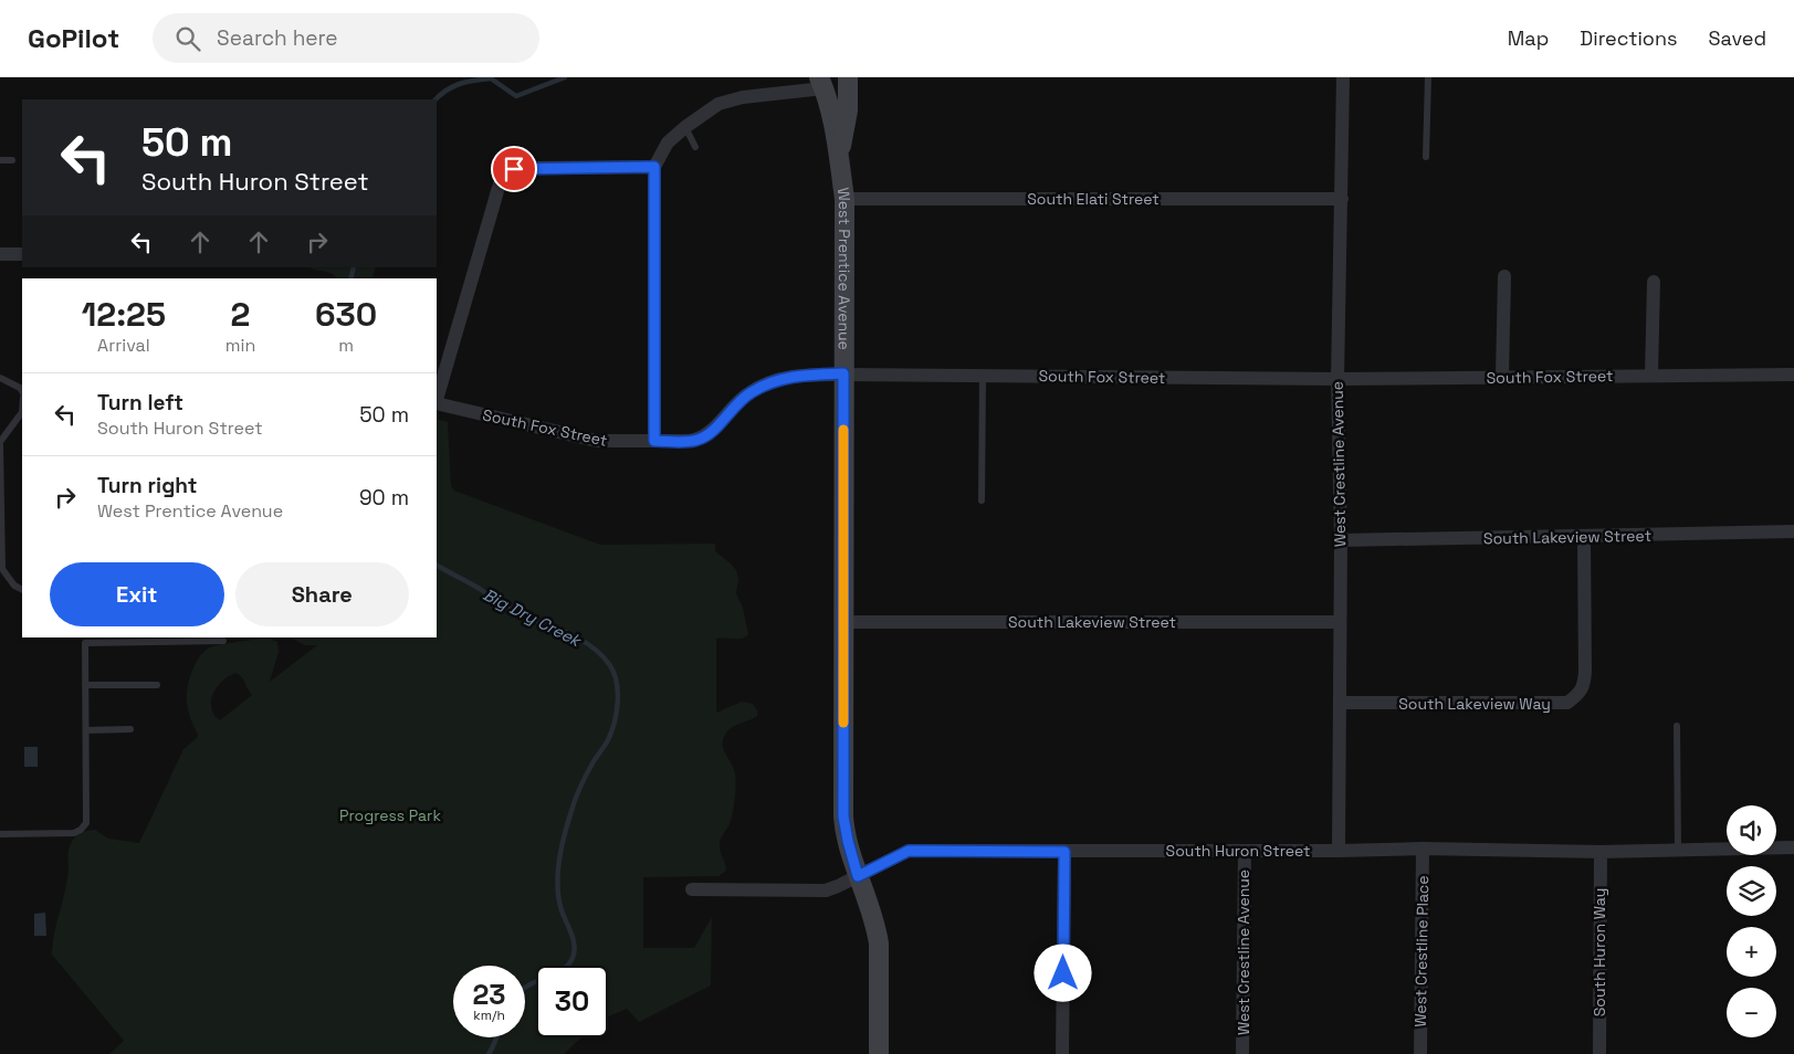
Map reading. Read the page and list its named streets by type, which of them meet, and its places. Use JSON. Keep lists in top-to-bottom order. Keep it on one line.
{"streets":{"street":["South Elati Street","West Prentice Avenue","South Fox Street","West Crestline Avenue","South Lakeview Street","South Lakeview Way","South Huron Street","West Crestline Place","South Huron Way"]},"crossings":[["South Elati Street","West Prentice Avenue"],["South Elati Street","West Crestline Avenue"],["West Prentice Avenue","South Fox Street"],["West Prentice Avenue","South Lakeview Street"],["West Prentice Avenue","South Huron Street"],["South Fox Street","West Crestline Avenue"],["West Crestline Avenue","South Lakeview Street"],["West Crestline Avenue","South Lakeview Way"],["West Crestline Avenue","South Huron Street"],["South Lakeview Street","South Lakeview Way"],["South Huron Street","West Crestline Place"],["South Huron Street","South Huron Way"]],"water":["Big Dry Creek"],"parks":["Progress Park"],"page":{"header":"GoPilot","search":"Search here","nav":["Map","Directions","Saved"],"turn":["50 m","South Huron Street"],"eta":["12:25","Arrival","2","min","630","m"],"list":[{"name":"Turn left","note":"South Huron Street","value":"50 m"},{"name":"Turn right","note":"West Prentice Avenue","value":"90 m"}],"buttons":["Exit","Share"],"map_buttons":["+","−"],"speed":"23 km/h","limit":"30"}}
